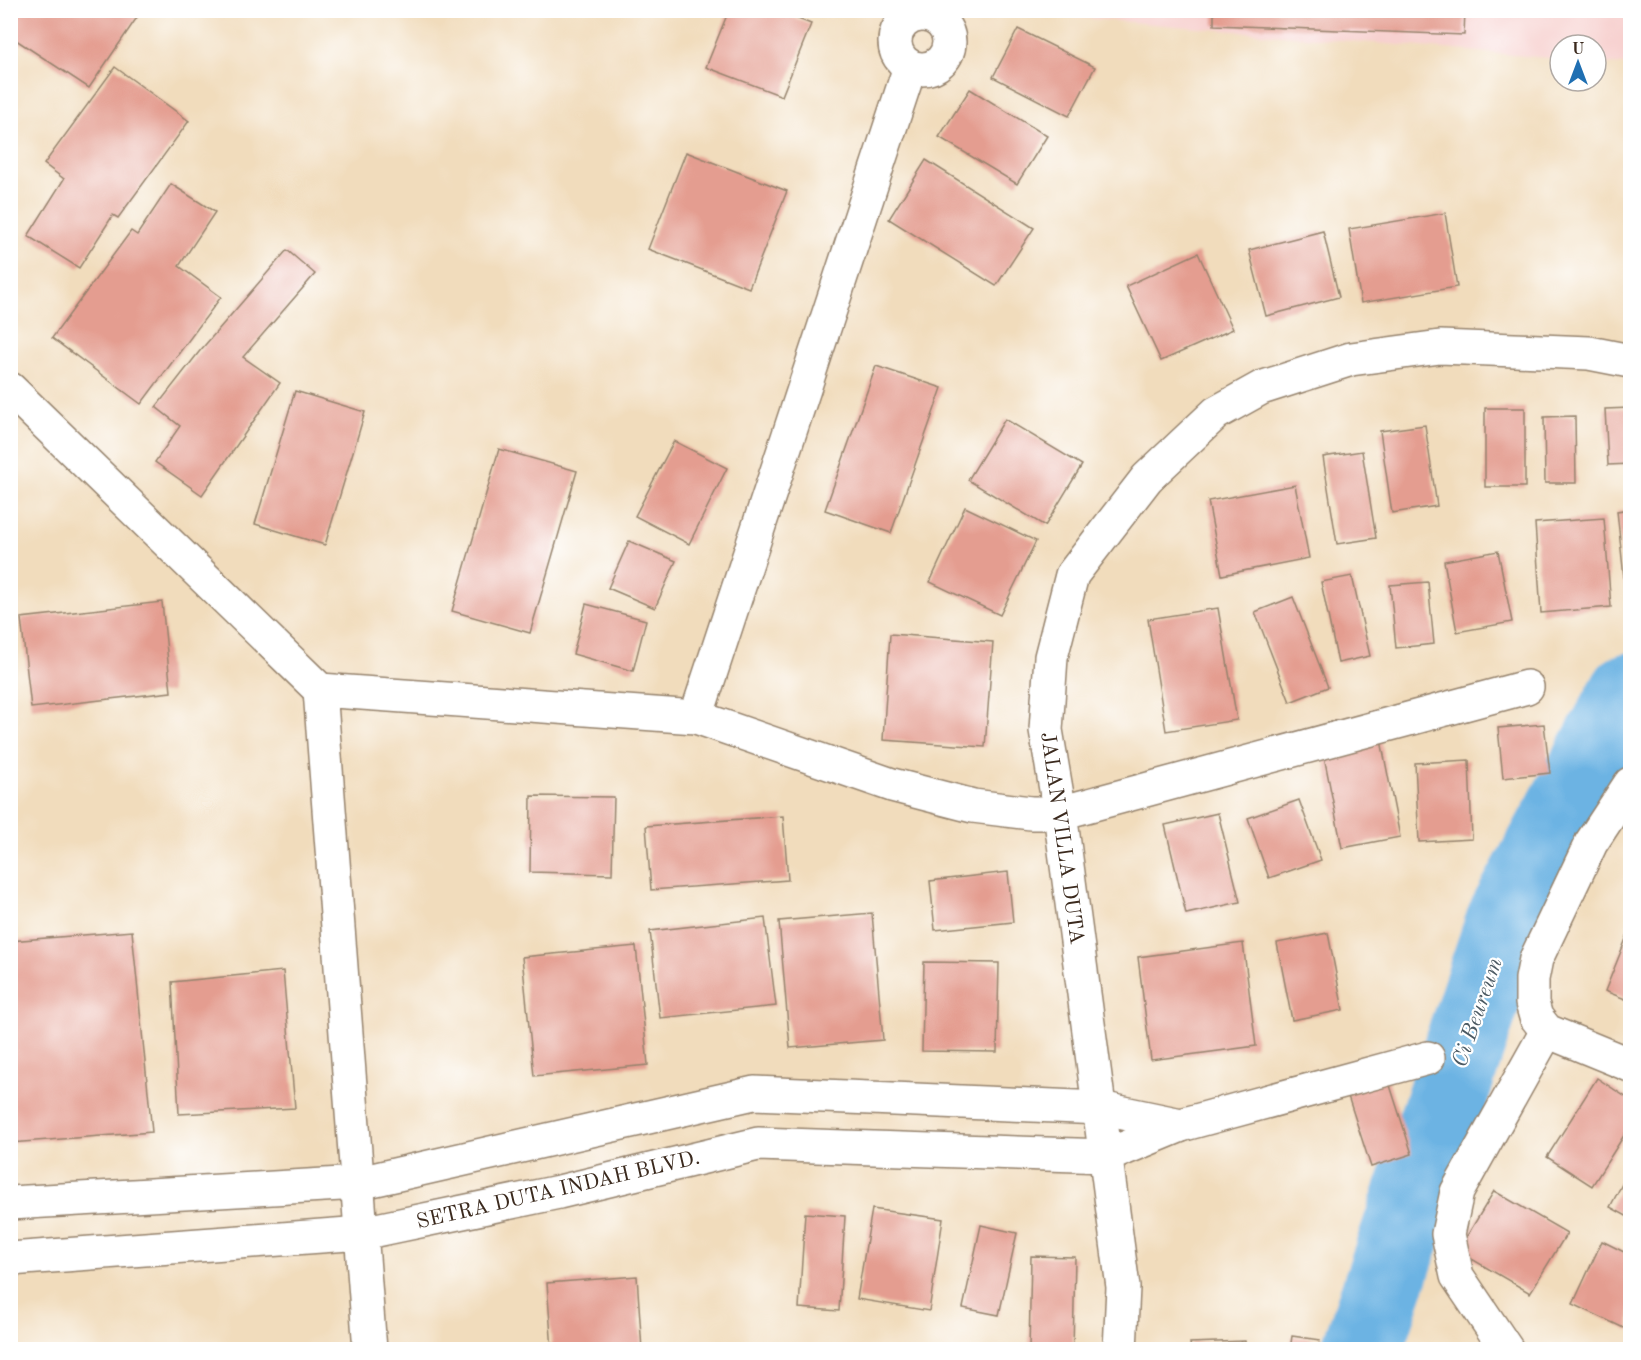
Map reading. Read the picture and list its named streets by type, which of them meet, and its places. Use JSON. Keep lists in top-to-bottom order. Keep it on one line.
{"streets":{"street":["JALAN VILLA DUTA","SETRA DUTA INDAH BLVD."]},"crossings":[["JALAN VILLA DUTA","SETRA DUTA INDAH BLVD."]],"water":["Ci Beureum"],"north":"top"}
